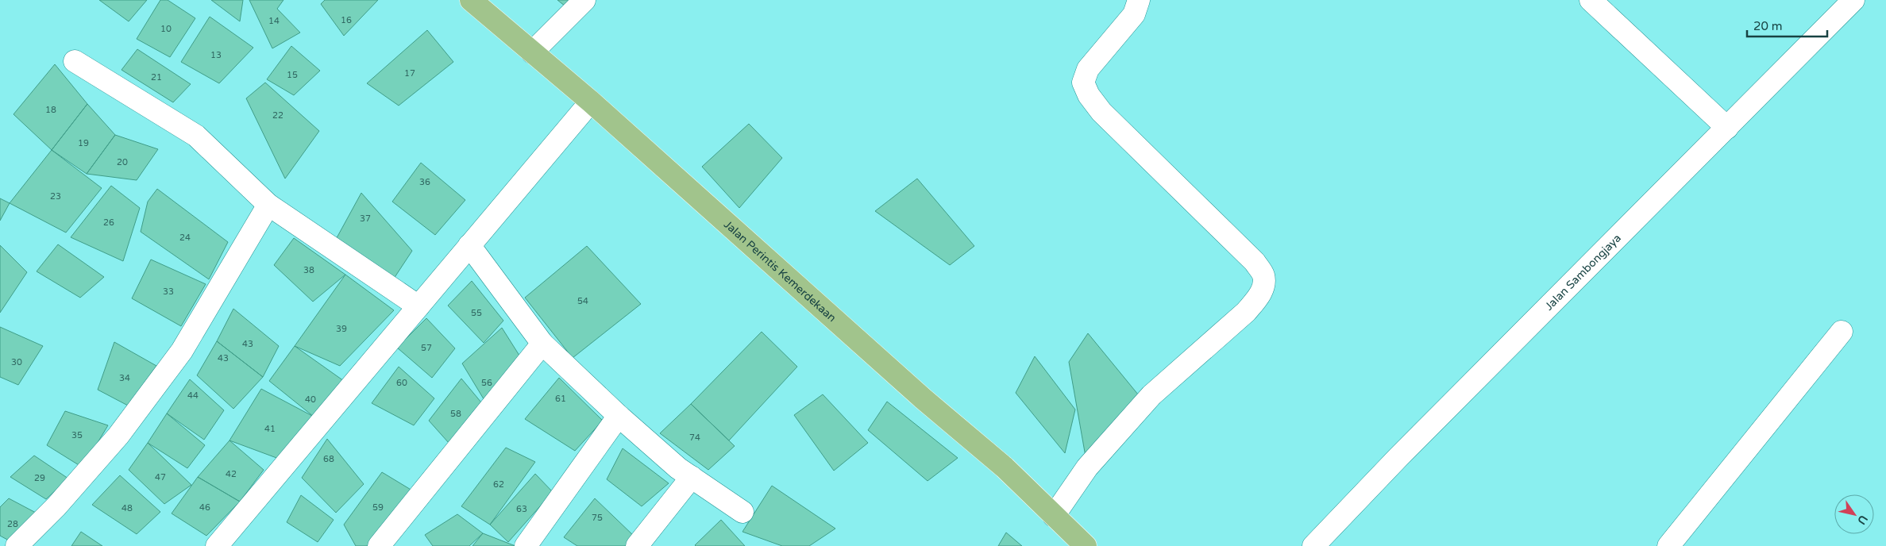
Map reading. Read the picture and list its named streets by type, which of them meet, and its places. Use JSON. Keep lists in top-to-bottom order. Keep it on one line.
{"streets":{"main road":["Jalan Perintis Kemerdekaan"],"street":["Jalan Sambongjaya"]},"house_numbers":["16","14","10","13","17","15","21","18","22","19","20","36","23","37","26","24","38","33","54","55","39","43","57","43","30","34","60","56","44","61","40","58","41","35","74","68","42","47","29","62","46","59","48","63","75","28"],"scale_bar":"20 m","north":"bottom right"}
